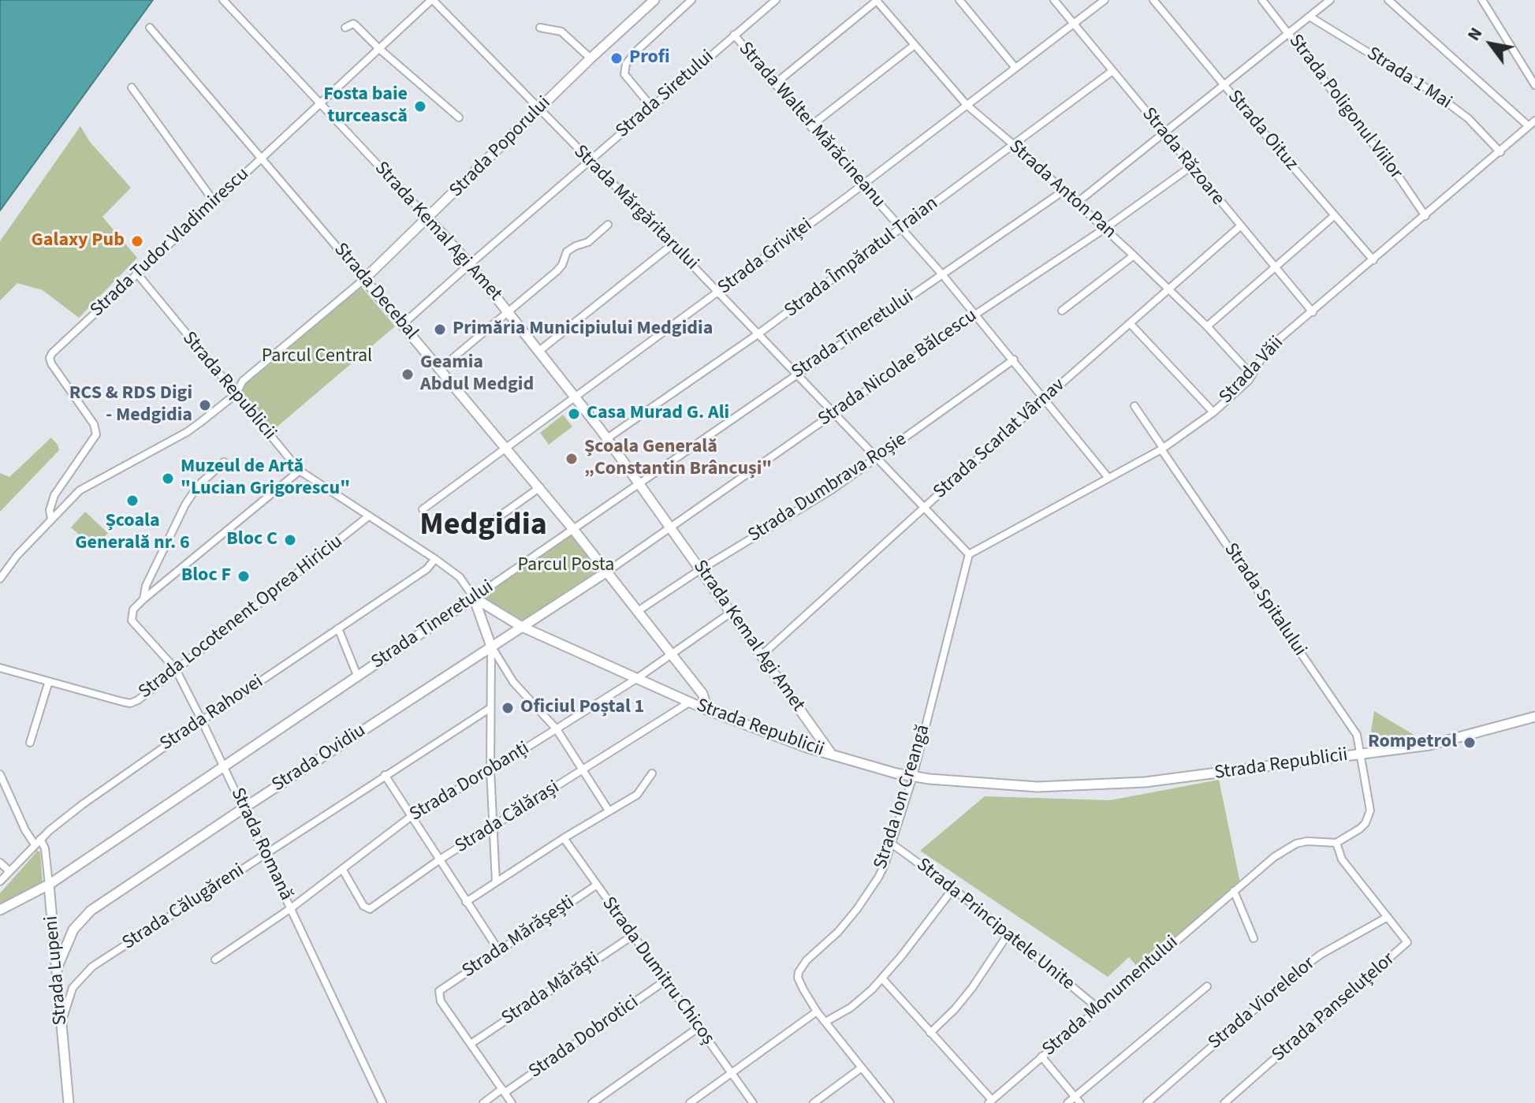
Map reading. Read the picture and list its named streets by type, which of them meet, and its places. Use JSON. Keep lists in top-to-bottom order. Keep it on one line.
{"streets":{"main road":["Strada Poporului","Strada Kemal Agi Amet","Strada Decebal","Strada Tineretului","Strada Republicii","Strada Ovidiu","Strada Lupeni"],"street":["Strada 1 Mai","Strada Siretului","Strada Poligonul Viilor","Strada Walter Mărăcineanu","Strada Oituz","Strada Răzoare","Strada Anton Pan","Strada Mărgăritarului","Strada Tudor Vladimirescu","Strada Griviței","Strada Împăratul Traian","Strada Nicolae Bălcescu","Strada Văii","Strada Scarlat Vârnav","Strada Dumbrava Roșie","Strada Spitalului","Strada Locotenent Oprea Hiriciu","Strada Rahovei","Strada Dorobanți","Strada Ion Creangă","Strada Călărași","Strada Romană","Strada Călugăreni","Strada Principatele Unite","Strada Mărășești","Strada Dumitru Chicoș","Strada Mărăști","Strada Monumentului","Strada Viorelelor","Strada Panseluțelor","Strada Dobrotici"]},"crossings":[["Strada 1 Mai","Strada Văii"],["Strada Siretului","Strada Walter Mărăcineanu"],["Strada Siretului","Strada Mărgăritarului"],["Strada Siretului","Strada Kemal Agi Amet"],["Strada Siretului","Strada Decebal"],["Strada Poligonul Viilor","Strada Văii"],["Strada Walter Mărăcineanu","Strada Griviței"],["Strada Walter Mărăcineanu","Strada Împăratul Traian"],["Strada Walter Mărăcineanu","Strada Tineretului"],["Strada Walter Mărăcineanu","Strada Nicolae Bălcescu"],["Strada Walter Mărăcineanu","Strada Văii"],["Strada Walter Mărăcineanu","Strada Scarlat Vârnav"],["Strada Walter Mărăcineanu","Strada Dumbrava Roșie"],["Strada Oituz","Strada Văii"],["Strada Poporului","Strada Mărgăritarului"],["Strada Poporului","Strada Kemal Agi Amet"],["Strada Poporului","Strada Tudor Vladimirescu"],["Strada Poporului","Strada Decebal"],["Strada Poporului","Strada Republicii"],["Strada Răzoare","Strada Griviței"],["Strada Răzoare","Strada Împăratul Traian"],["Strada Răzoare","Strada Nicolae Bălcescu"],["Strada Răzoare","Strada Văii"],["Strada Răzoare","Strada Scarlat Vârnav"],["Strada Anton Pan","Strada Griviței"],["Strada Anton Pan","Strada Împăratul Traian"],["Strada Anton Pan","Strada Tineretului"],["Strada Anton Pan","Strada Nicolae Bălcescu"],["Strada Anton Pan","Strada Văii"],["Strada Anton Pan","Strada Scarlat Vârnav"],["Strada Mărgăritarului","Strada Tudor Vladimirescu"],["Strada Mărgăritarului","Strada Griviței"],["Strada Mărgăritarului","Strada Împăratul Traian"],["Strada Mărgăritarului","Strada Tineretului"],["Strada Mărgăritarului","Strada Nicolae Bălcescu"],["Strada Mărgăritarului","Strada Văii"],["Strada Mărgăritarului","Strada Scarlat Vârnav"],["Strada Mărgăritarului","Strada Dumbrava Roșie"],["Strada Mărgăritarului","Strada Ion Creangă"],["Strada Kemal Agi Amet","Strada Tudor Vladimirescu"],["Strada Kemal Agi Amet","Strada Griviței"],["Strada Kemal Agi Amet","Strada Împăratul Traian"],["Strada Kemal Agi Amet","Strada Tineretului"],["Strada Kemal Agi Amet","Strada Nicolae Bălcescu"],["Strada Kemal Agi Amet","Strada Republicii"],["Strada Kemal Agi Amet","Strada Scarlat Vârnav"],["Strada Kemal Agi Amet","Strada Dumbrava Roșie"],["Strada Kemal Agi Amet","Strada Dorobanți"],["Strada Tudor Vladimirescu","Strada Decebal"],["Strada Tudor Vladimirescu","Strada Republicii"],["Strada Griviței","Strada Decebal"],["Strada Decebal","Strada Tineretului"],["Strada Decebal","Strada Nicolae Bălcescu"],["Strada Decebal","Strada Republicii"],["Strada Decebal","Strada Dumbrava Roșie"],["Strada Decebal","Strada Ovidiu"],["Strada Decebal","Strada Dorobanți"],["Strada Tineretului","Strada Republicii"],["Strada Tineretului","Strada Romană"],["Strada Tineretului","Strada Lupeni"],["Strada Nicolae Bălcescu","Strada Ovidiu"],["Strada Văii","Strada Spitalului"],["Strada Văii","Strada Ion Creangă"],["Strada Republicii","Strada Spitalului"],["Strada Republicii","Strada Locotenent Oprea Hiriciu"],["Strada Republicii","Strada Rahovei"],["Strada Republicii","Strada Ovidiu"],["Strada Republicii","Strada Dorobanți"],["Strada Republicii","Strada Ion Creangă"],["Strada Republicii","Strada Călărași"],["Strada Spitalului","Strada Monumentului"],["Strada Spitalului","Strada Panseluțelor"],["Strada Locotenent Oprea Hiriciu","Strada Romană"],["Strada Rahovei","Strada Romană"],["Strada Rahovei","Strada Lupeni"],["Strada Ovidiu","Strada Romană"],["Strada Ovidiu","Strada Lupeni"],["Strada Dorobanți","Strada Călărași"],["Strada Dorobanți","Strada Romană"],["Strada Ion Creangă","Strada Principatele Unite"],["Strada Romană","Strada Călugăreni"],["Strada Călugăreni","Strada Lupeni"],["Strada Principatele Unite","Strada Monumentului"],["Strada Mărășești","Strada Dumitru Chicoș"],["Strada Mărășești","Strada Mărăști"],["Strada Dumitru Chicoș","Strada Mărăști"],["Strada Dumitru Chicoș","Strada Dobrotici"],["Strada Monumentului","Strada Panseluțelor"],["Strada Viorelelor","Strada Panseluțelor"]],"districts":["Medgidia"],"parks":["Parcul Central","Parcul Posta"],"places":["Profi","Fosta baie turcească","Galaxy Pub","Primăria Municipiului Medgidia","Geamia Abdul Medgid","RCS & RDS Digi - Medgidia","Casa Murad G. Ali","Școala Generală „Constantin Brâncuși\"","Muzeul de Artă \"Lucian Grigorescu\"","Școala Generală nr. 6","Bloc C","Bloc F","Oficiul Poștal 1","Rompetrol"],"north":"top left"}
